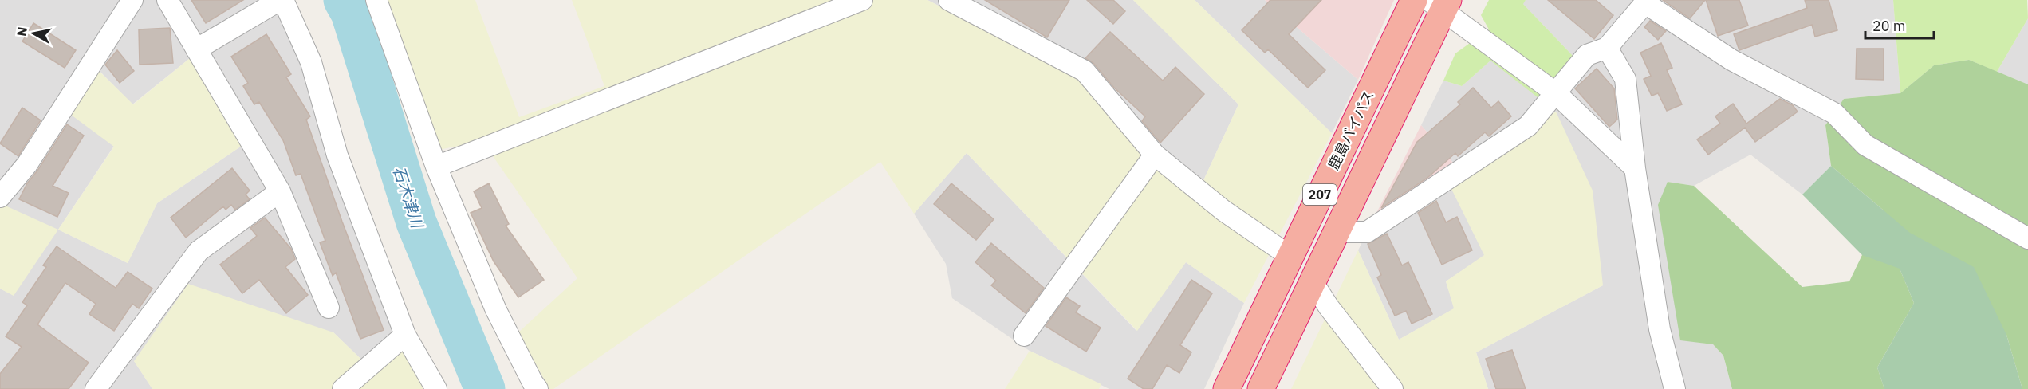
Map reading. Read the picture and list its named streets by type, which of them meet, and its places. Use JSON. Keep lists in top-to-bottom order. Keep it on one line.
{"streets":{"highway":["鹿島バイパス","207"]},"water":["石木津川"],"scale_bar":"20 m","north":"left"}
